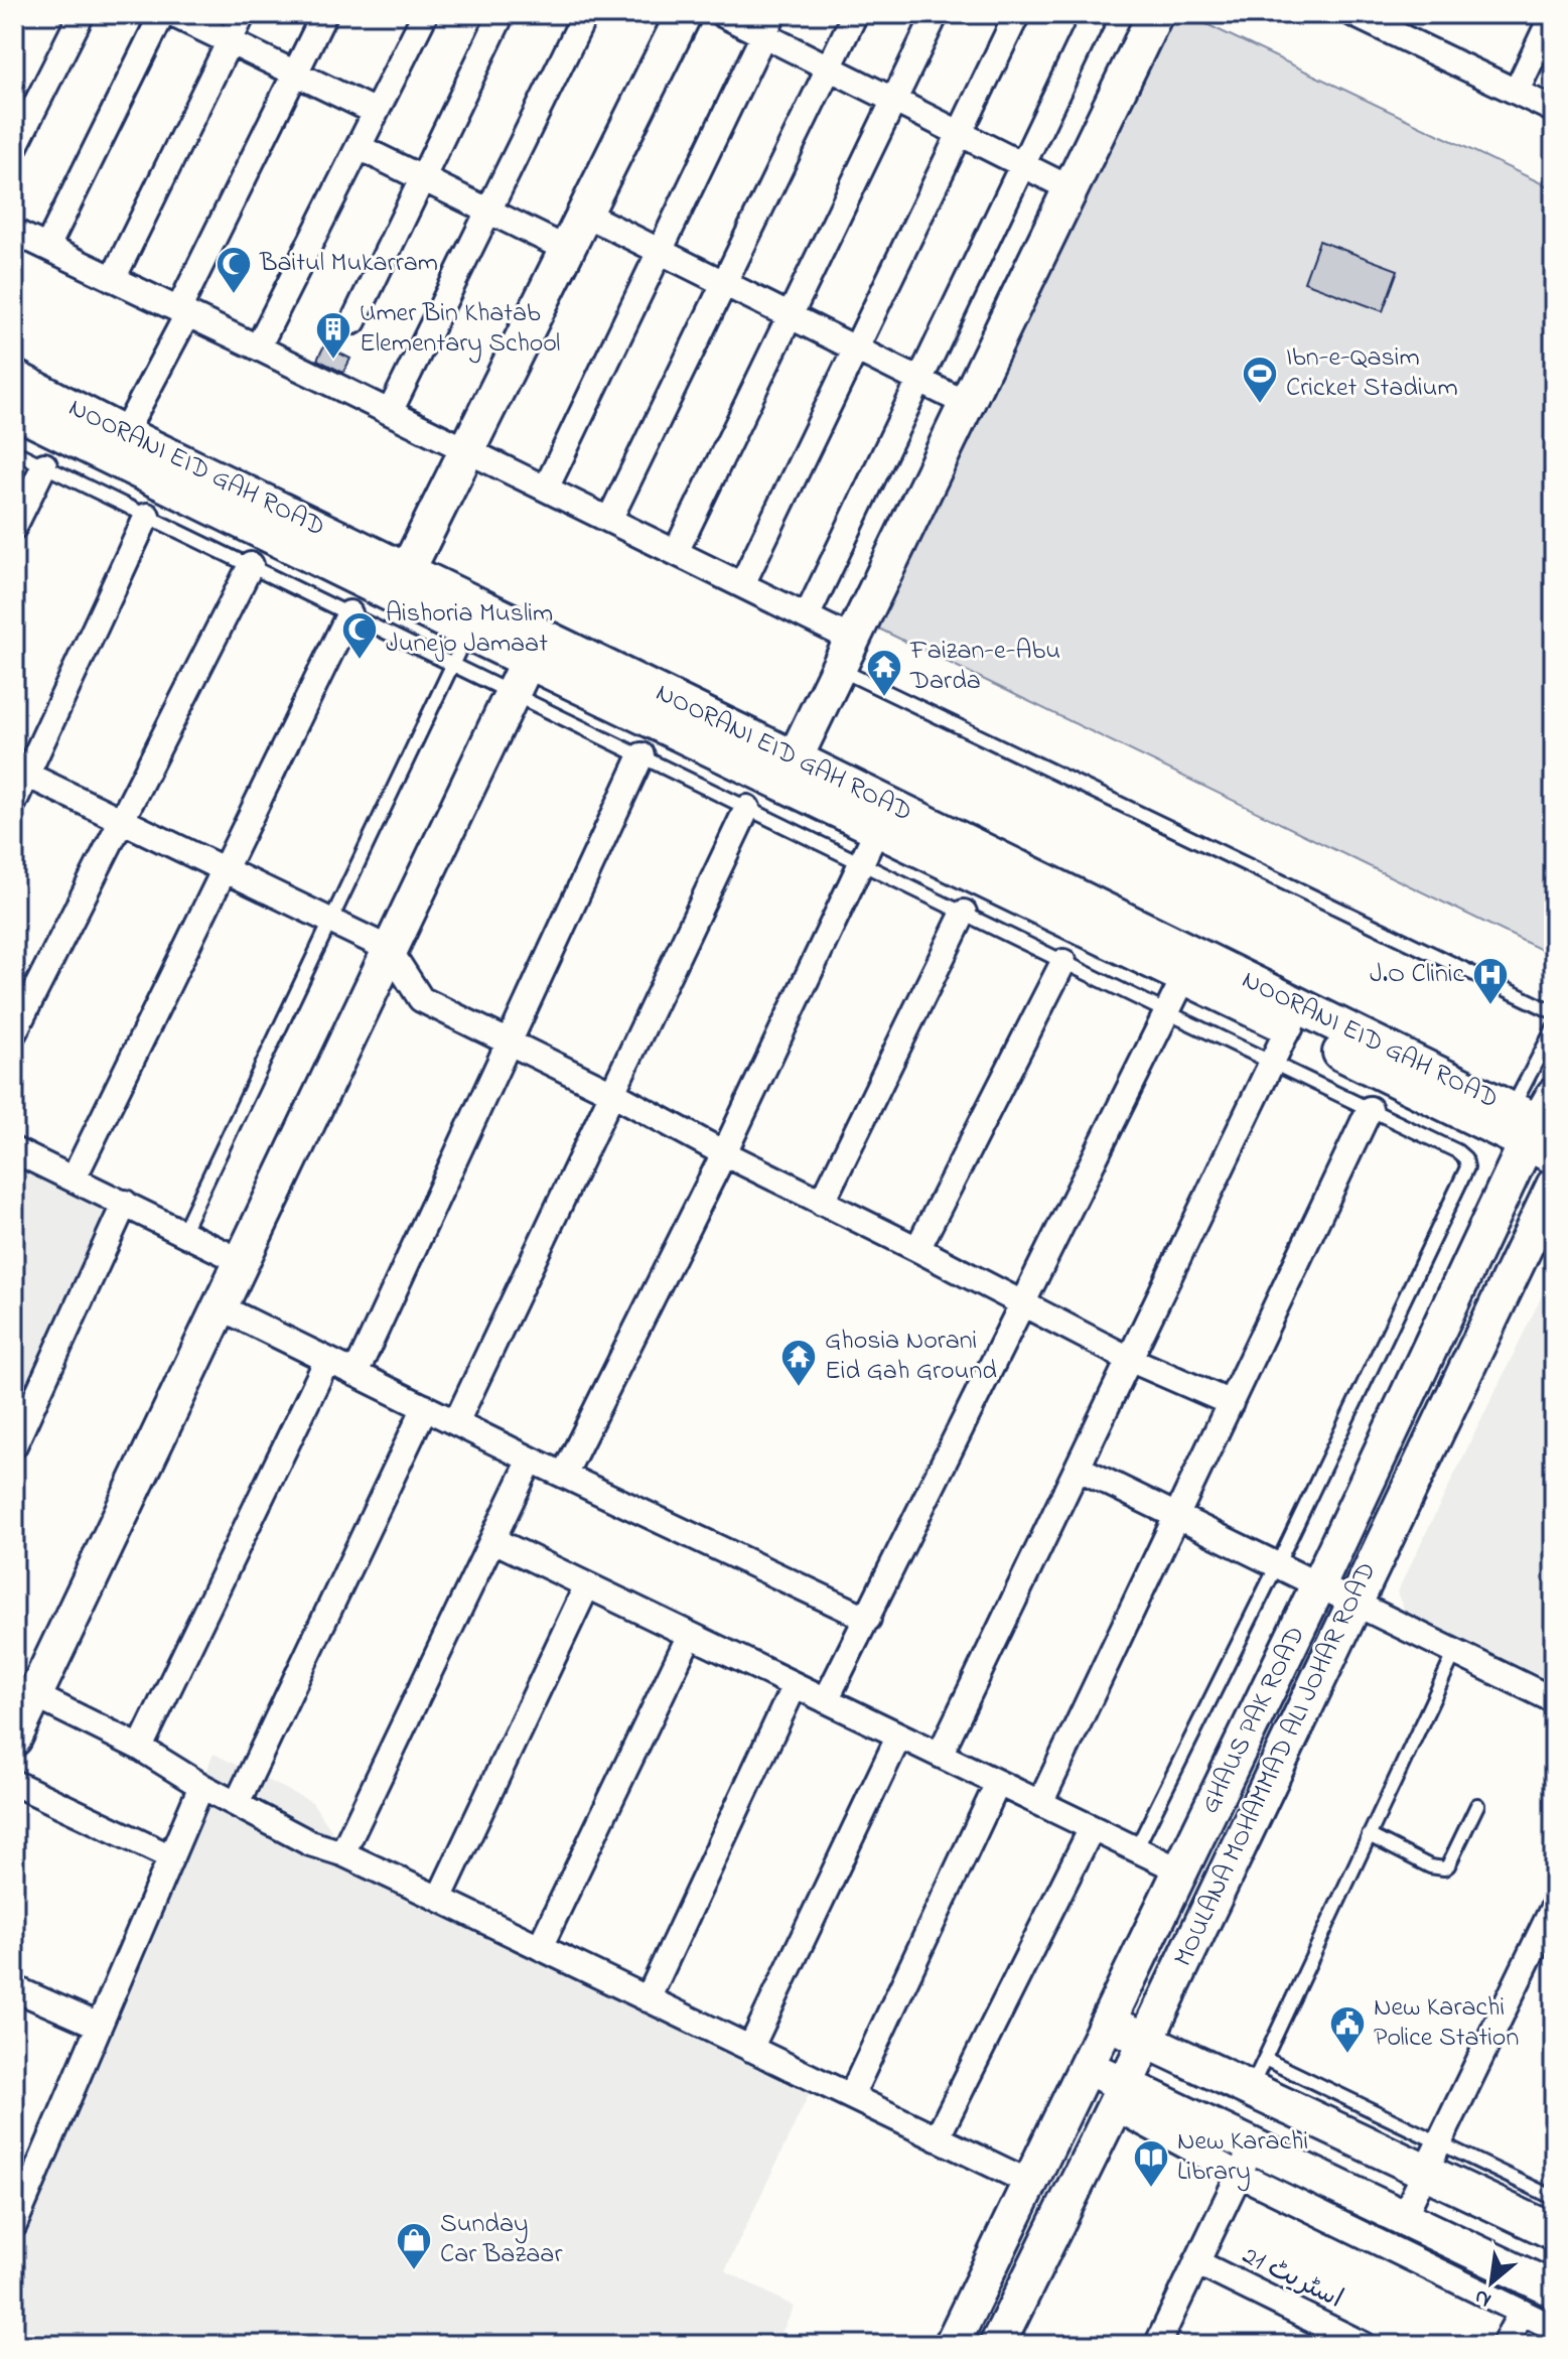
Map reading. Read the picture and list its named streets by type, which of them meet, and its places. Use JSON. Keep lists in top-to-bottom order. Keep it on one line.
{"streets":{"main road":["NOORANI EID GAH ROAD","GHAUS PAK ROAD","MOULANA MOHAMMAD ALI JOHAR ROAD"],"street":["اسٹریٹ 21"]},"crossings":[["NOORANI EID GAH ROAD","GHAUS PAK ROAD"]],"places":{"mosque":["Baitul Mukarram","Aishoria Muslim Junejo Jamaat"],"building":["Umer Bin Khatab Elementary School"],"sports":["Ibn-e-Qasim Cricket Stadium"],"temple":["Faizan-e-Abu Darda","Ghosia Norani Eid Gah Ground"],"hospital":["J.O Clinic"],"public building":["New Karachi Police Station"],"library":["New Karachi Library"],"shop":["Sunday Car Bazaar"]},"north":"bottom left"}
